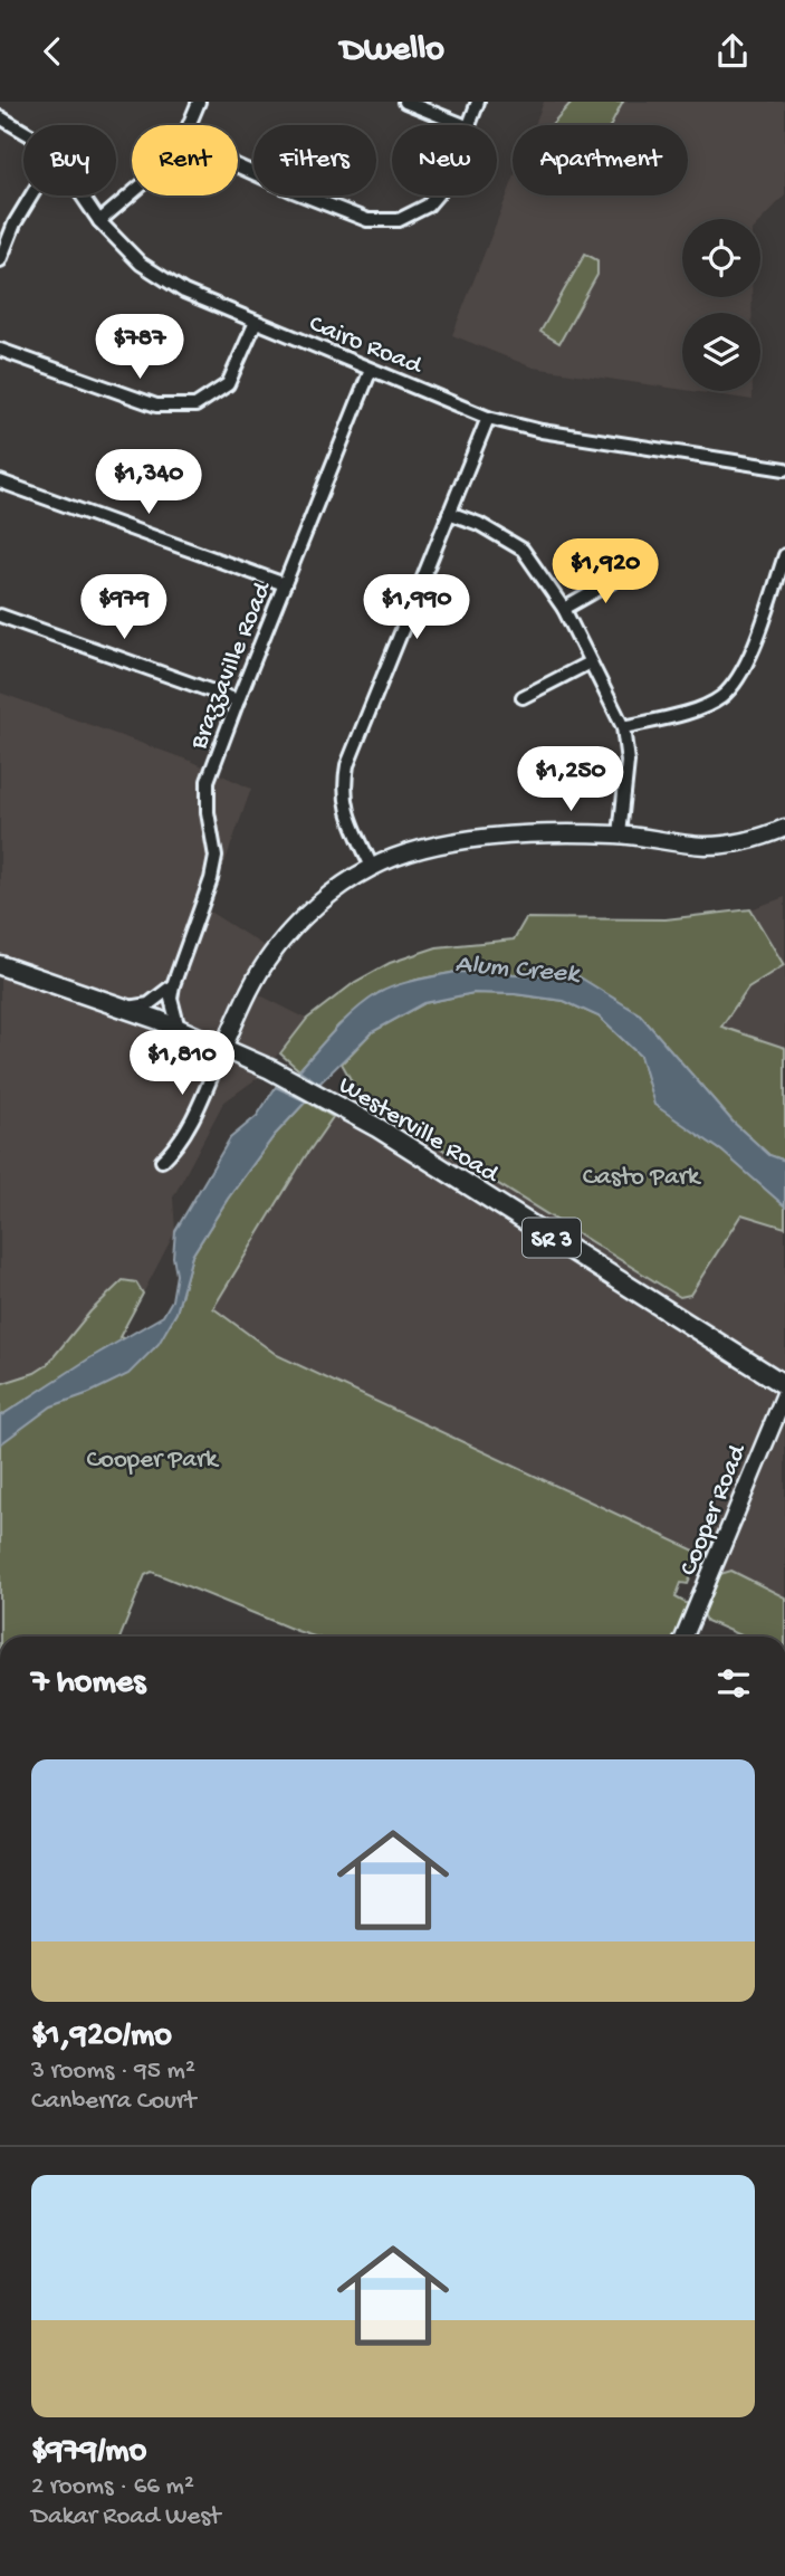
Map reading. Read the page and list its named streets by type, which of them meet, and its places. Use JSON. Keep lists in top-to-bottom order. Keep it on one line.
{"streets":{"main road":["Westerville Road","SR 3"],"street":["Cairo Road","Brazzaville Road","Cooper Road"]},"crossings":[["Cairo Road","Brazzaville Road"],["Brazzaville Road","Westerville Road"]],"water":["Alum Creek"],"parks":["Casto Park","Cooper Park"],"page":{"header":"Dwello","chip":["Buy","Rent","Filters","New","Apartment"],"price":["$787","$1,340","$1,920","$979","$1,990","$1,250","$1,810"],"heading":"7 homes","list":[{"name":"$1,920/mo","note":"3 rooms · 95 m² · Canberra Court"},{"name":"$979/mo","note":"2 rooms · 66 m² · Dakar Road West"}]}}
